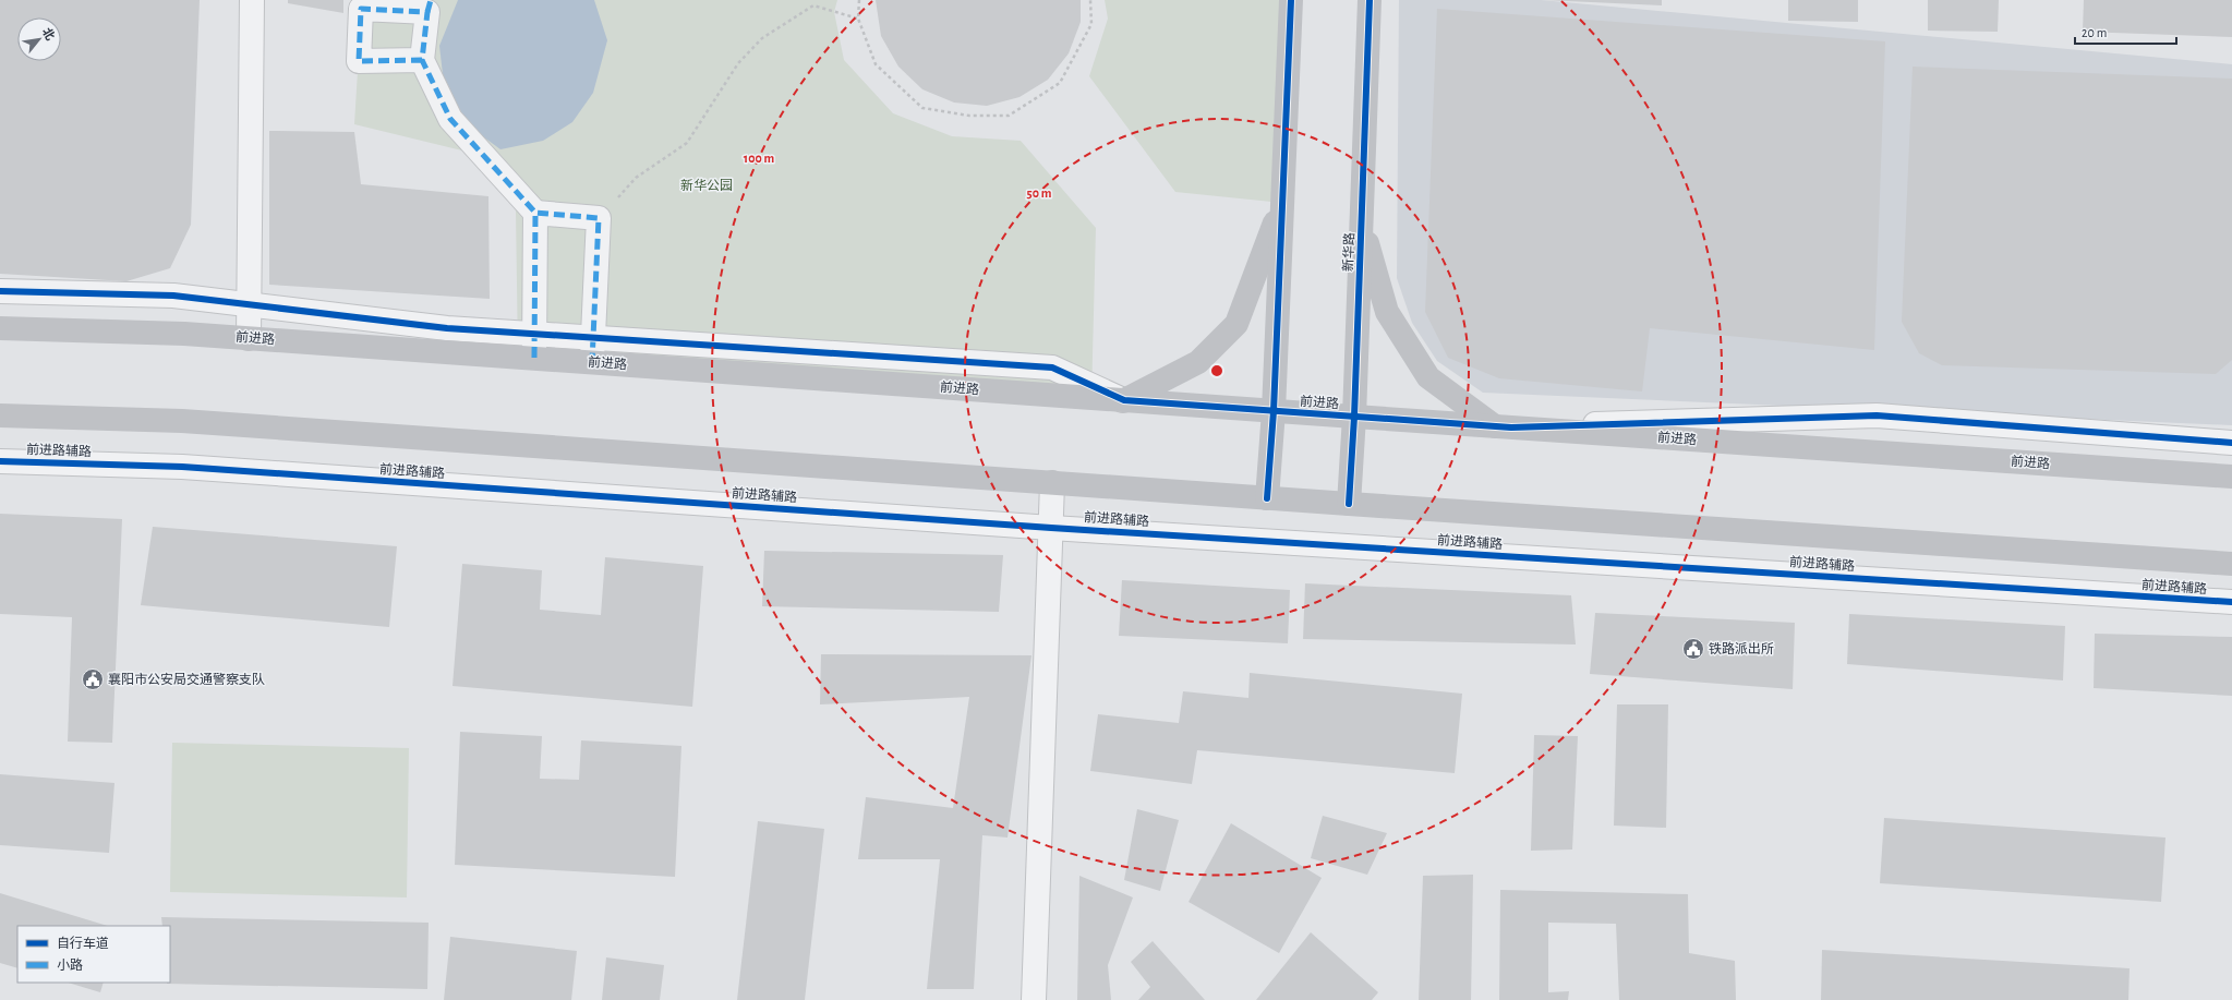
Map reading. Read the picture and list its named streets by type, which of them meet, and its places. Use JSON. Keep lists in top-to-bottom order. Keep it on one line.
{"streets":{"main road":["新华路","前进路"],"street":["前进路辅路"]},"crossings":[["新华路","前进路"]],"parks":["新华公园"],"places":{"public building":["铁路派出所","襄阳市公安局交通警察支队"]},"legend":["自行车道","小路"],"scale_bar":"20 m","north":"top right","rings":["100 m","50 m"]}
